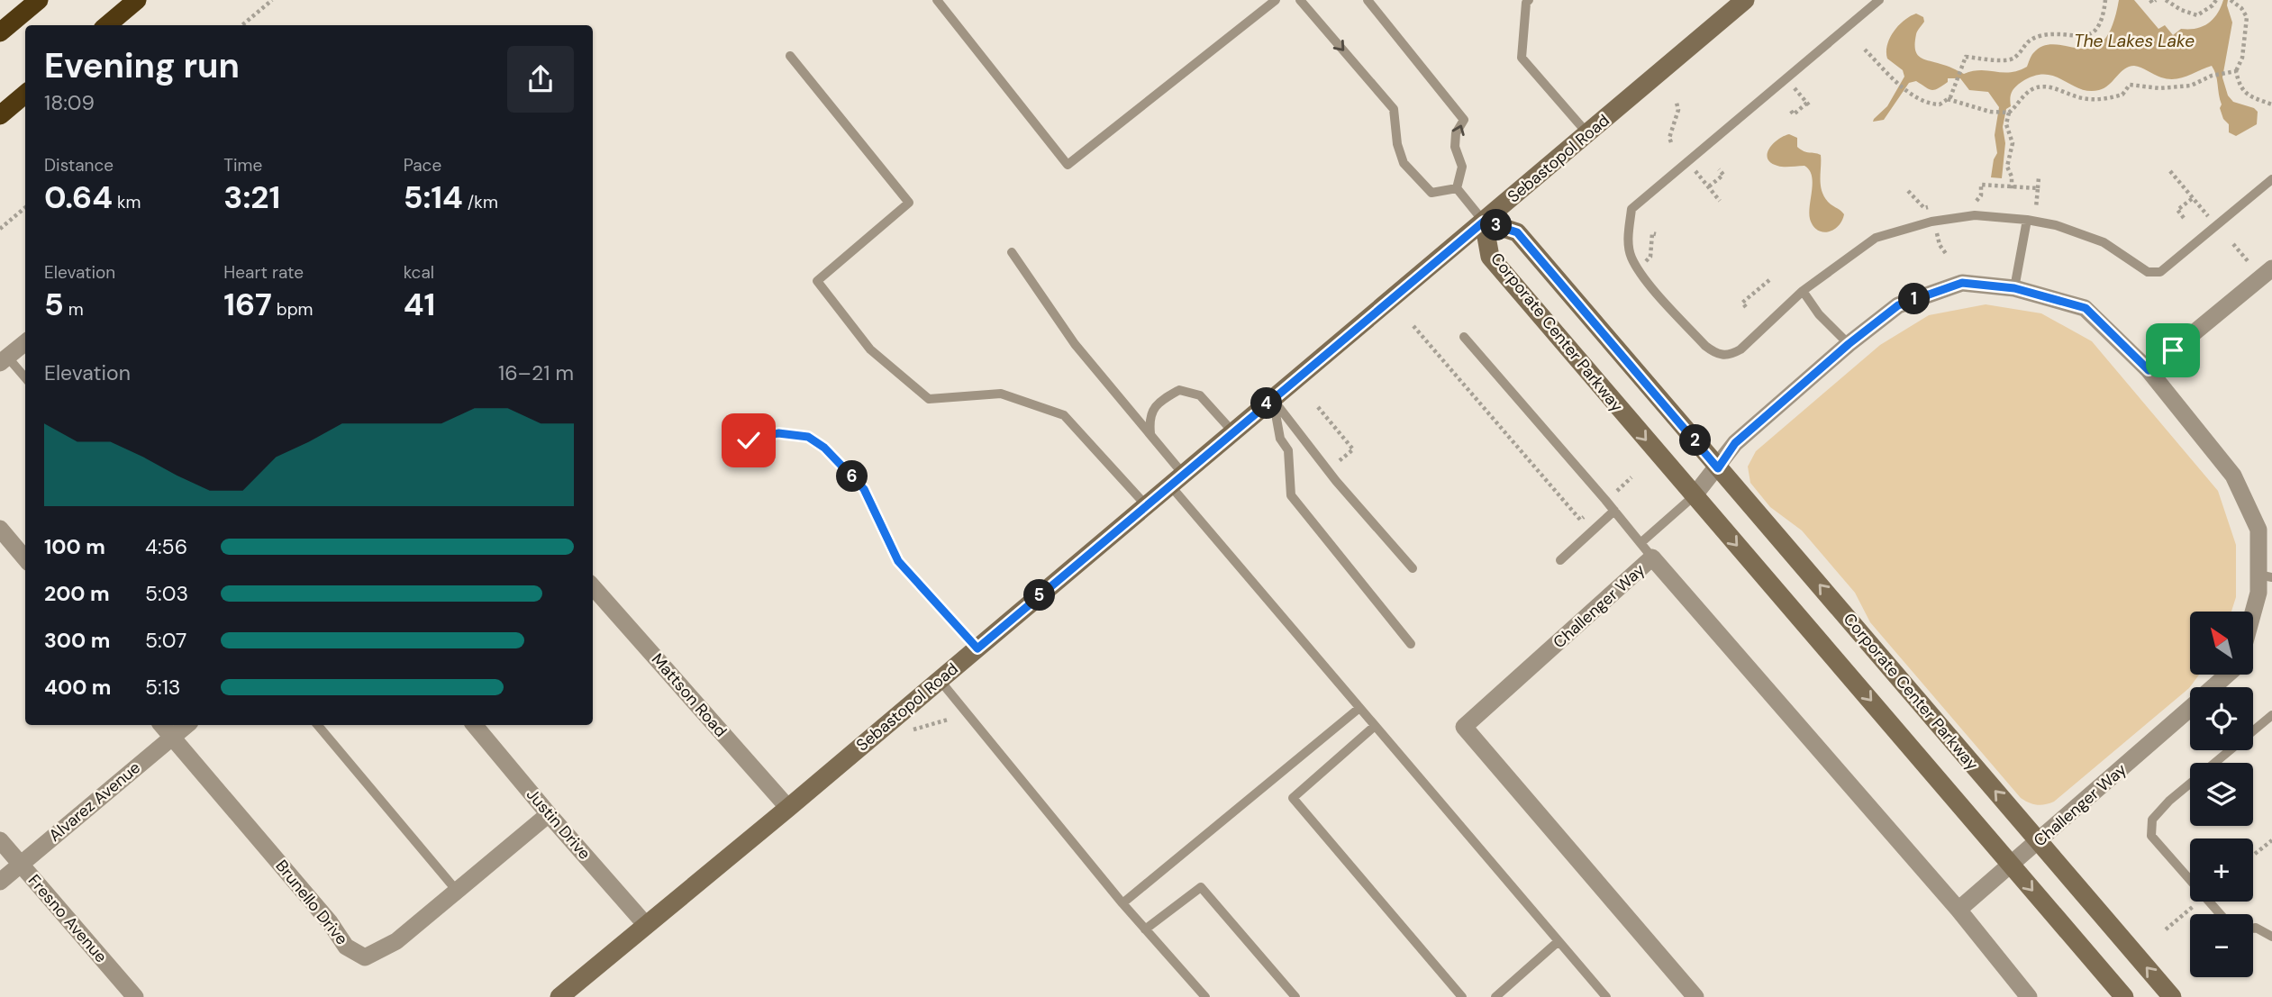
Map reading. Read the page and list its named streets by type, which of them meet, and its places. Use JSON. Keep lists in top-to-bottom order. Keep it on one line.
{"streets":{"street":["Sebastopol Road","Corporate Center Parkway","Challenger Way","Mattson Road","Alvarez Avenue","Justin Drive","Brunello Drive","Fresno Avenue"]},"crossings":[["Sebastopol Road","Corporate Center Parkway"],["Sebastopol Road","Mattson Road"],["Sebastopol Road","Justin Drive"],["Corporate Center Parkway","Challenger Way"],["Alvarez Avenue","Brunello Drive"],["Alvarez Avenue","Fresno Avenue"],["Justin Drive","Brunello Drive"]],"water":["The Lakes Lake"],"north":"top left","page":{"heading":["Evening run","18:09"],"stats":[["Distance","0.64 km"],["Time","3:21"],["Pace","5:14 /km"],["Elevation","5 m"],["Heart rate","167 bpm"],["kcal","41"]],"pins":["3","1","4","2","6","5"],"chart":["Elevation","16–21 m"],"list":[{"name":"100 m","note":"4:56"},{"name":"200 m","note":"5:03"},{"name":"300 m","note":"5:07"},{"name":"400 m","note":"5:13"}],"map_buttons":["+","−"]}}
